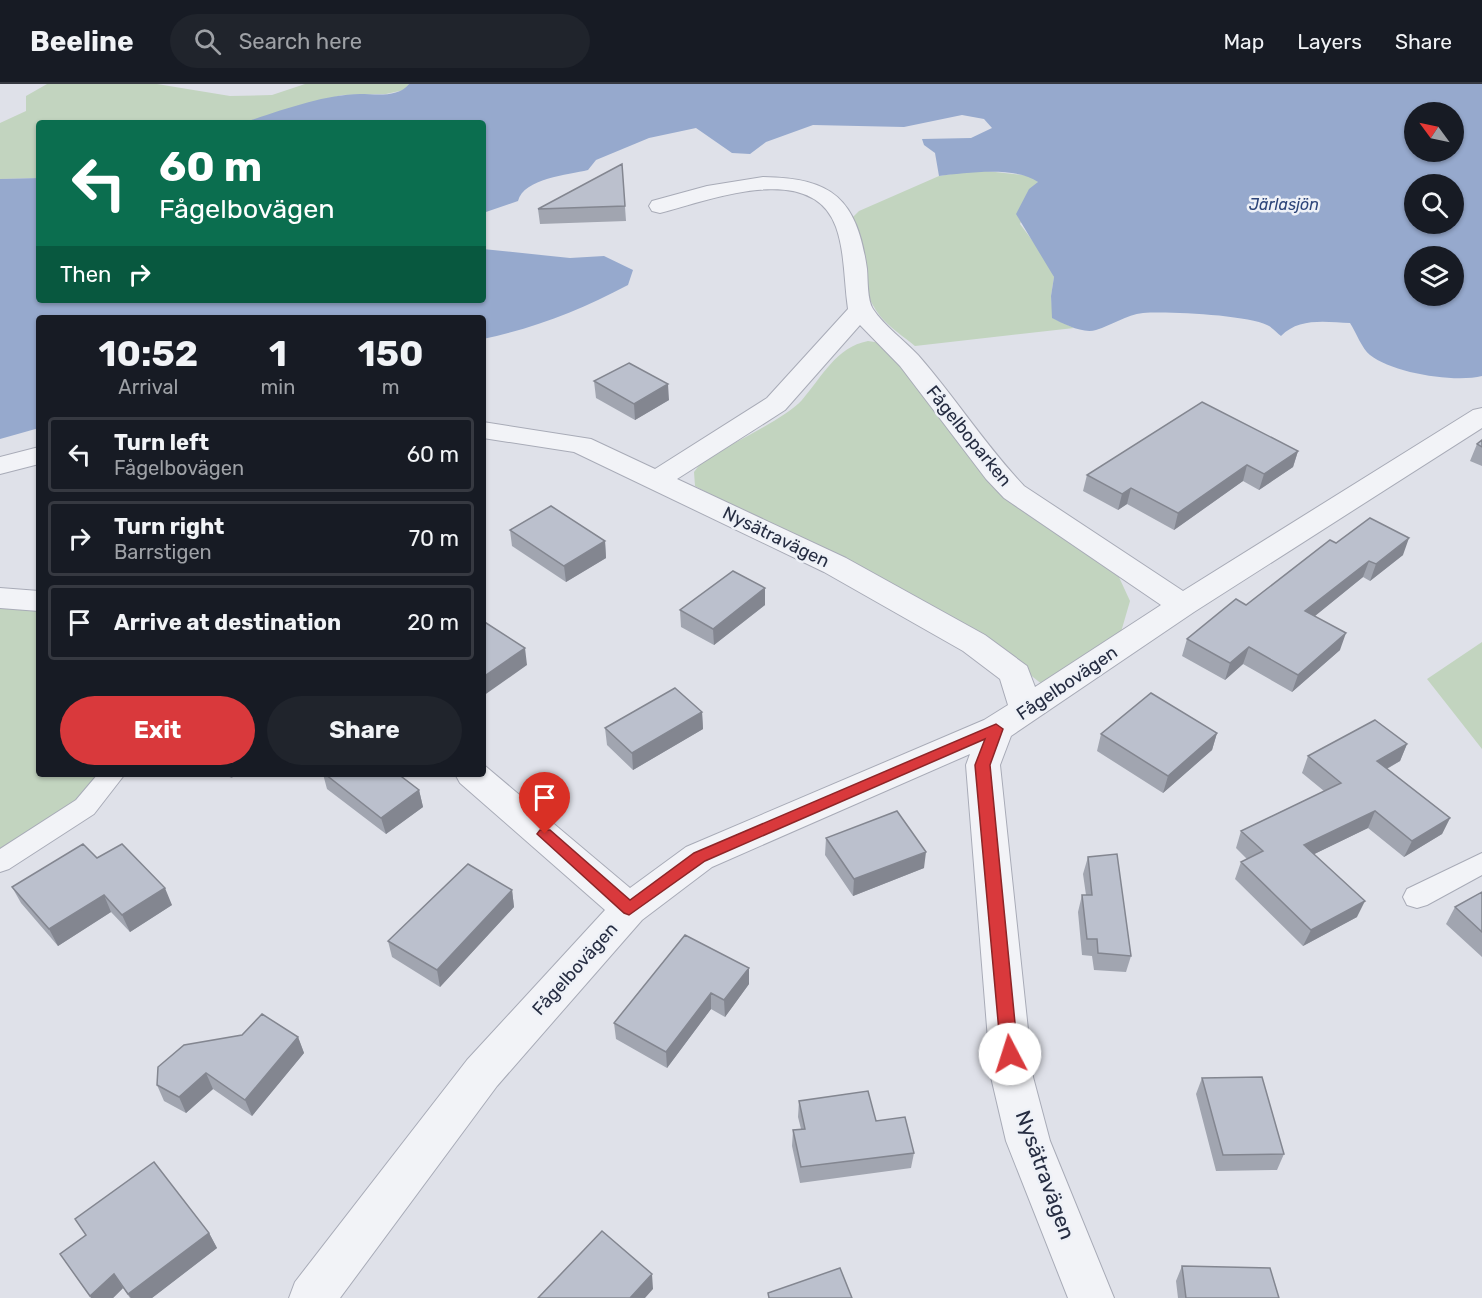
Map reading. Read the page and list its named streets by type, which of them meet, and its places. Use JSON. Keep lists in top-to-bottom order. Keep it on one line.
{"streets":{"street":["Fågelboparken","Nysätravägen","Fågelbovägen"]},"crossings":[["Fågelboparken","Fågelbovägen"],["Nysätravägen","Fågelbovägen"]],"water":["Järlasjön"],"north":"top left","page":{"header":"Beeline","search":"Search here","nav":["Map","Layers","Share"],"turn":["60 m","Fågelbovägen"],"then":"Then","eta":["10:52","Arrival","1","min","150","m"],"list":[{"name":"Turn left","note":"Fågelbovägen","value":"60 m"},{"name":"Turn right","note":"Barrstigen","value":"70 m"},{"name":"Arrive at destination","value":"20 m"}],"buttons":["Exit","Share"]}}
